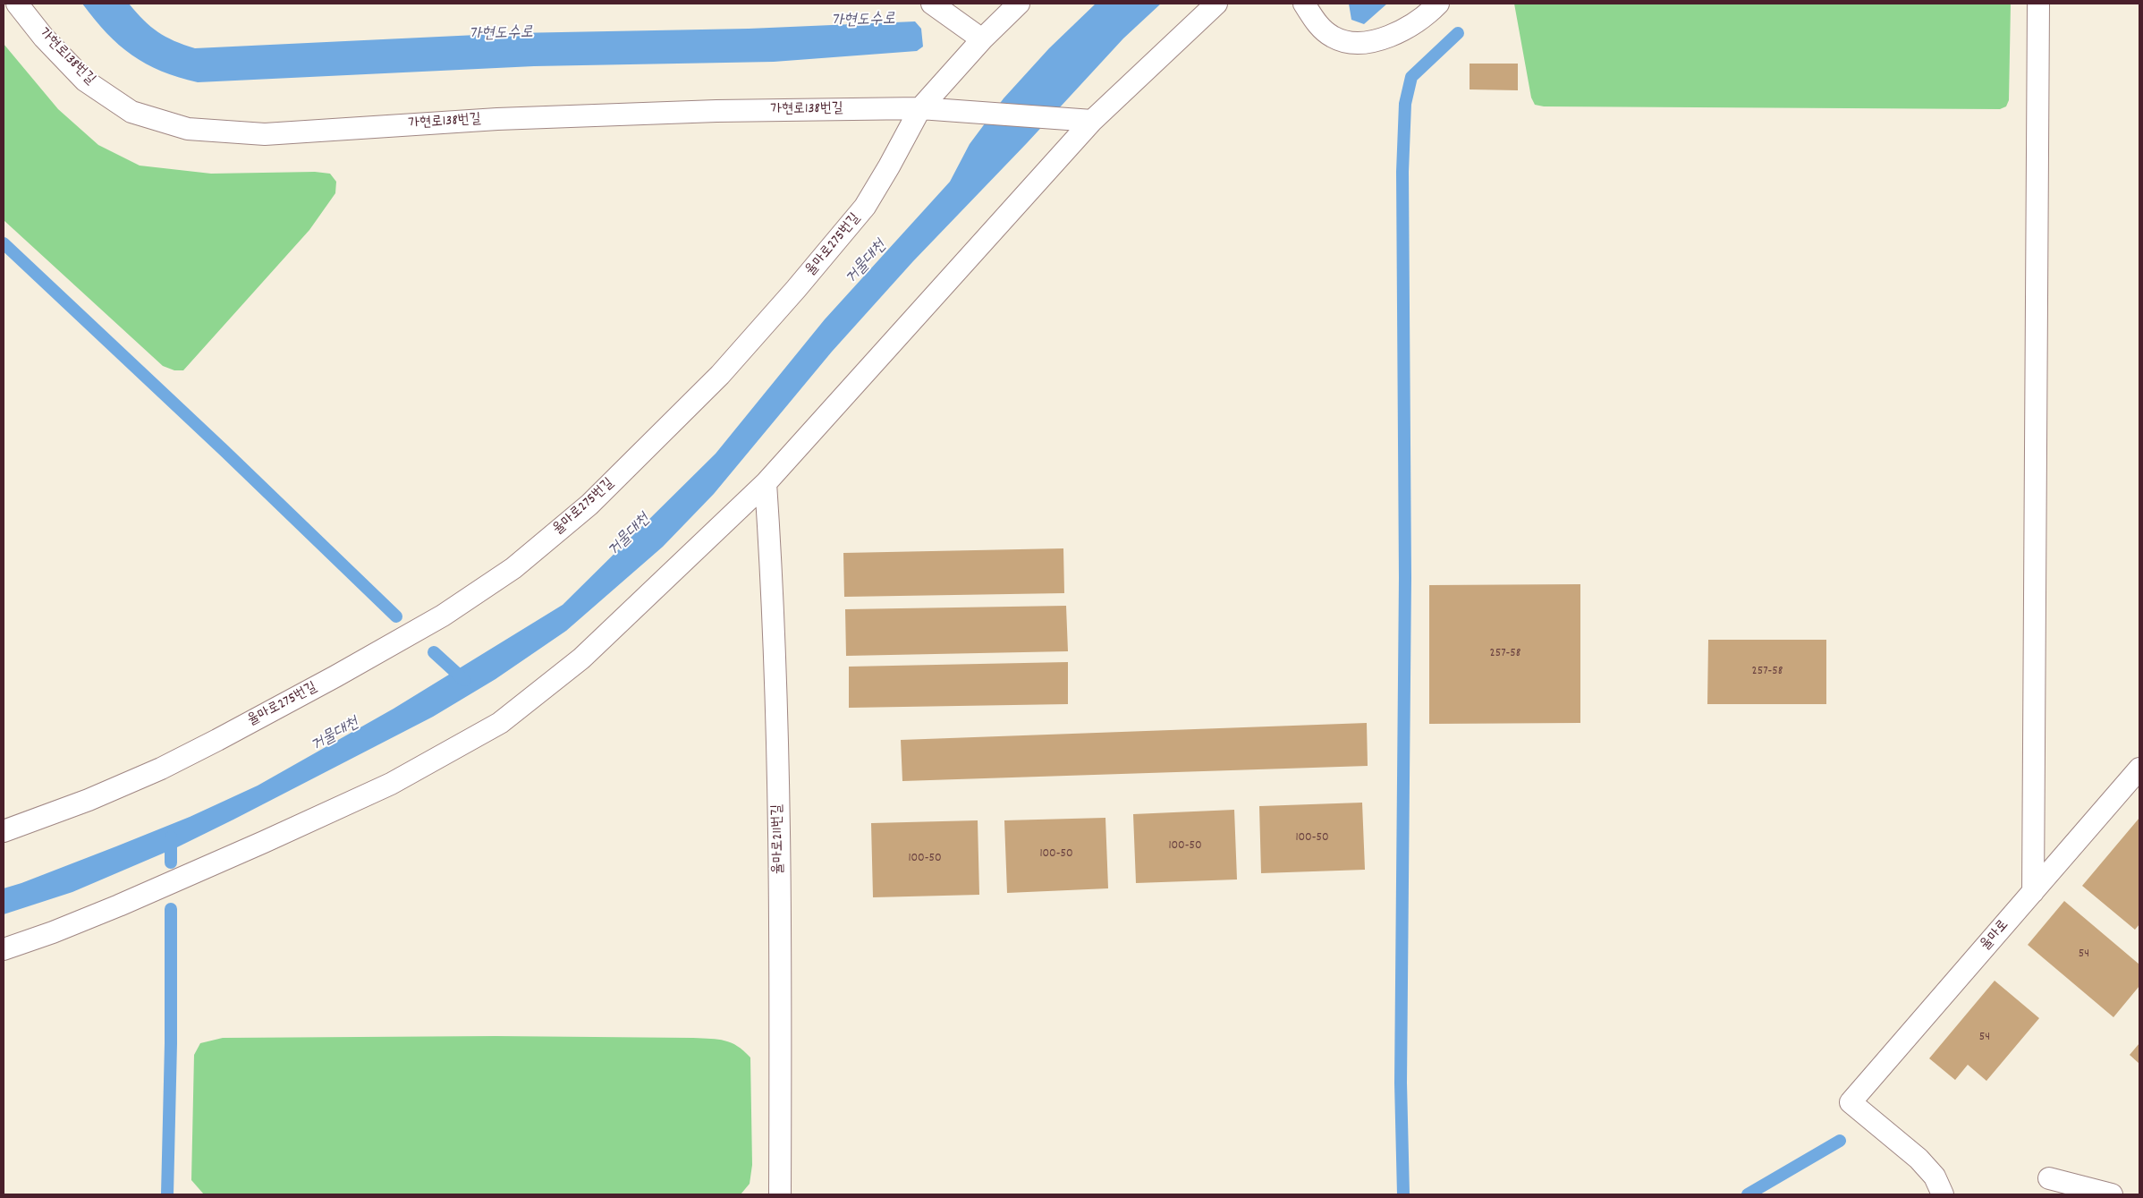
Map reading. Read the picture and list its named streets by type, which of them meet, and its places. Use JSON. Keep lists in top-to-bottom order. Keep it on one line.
{"streets":{"lane":["가현로138번길","율마로275번길","율마로211번길","율마로"]},"crossings":[["가현로138번길","율마로275번길"]],"water":["가현도수로","거물대천"],"house_numbers":["257-58","257-58","100-50","100-50","100-50","100-50","54","54"]}
